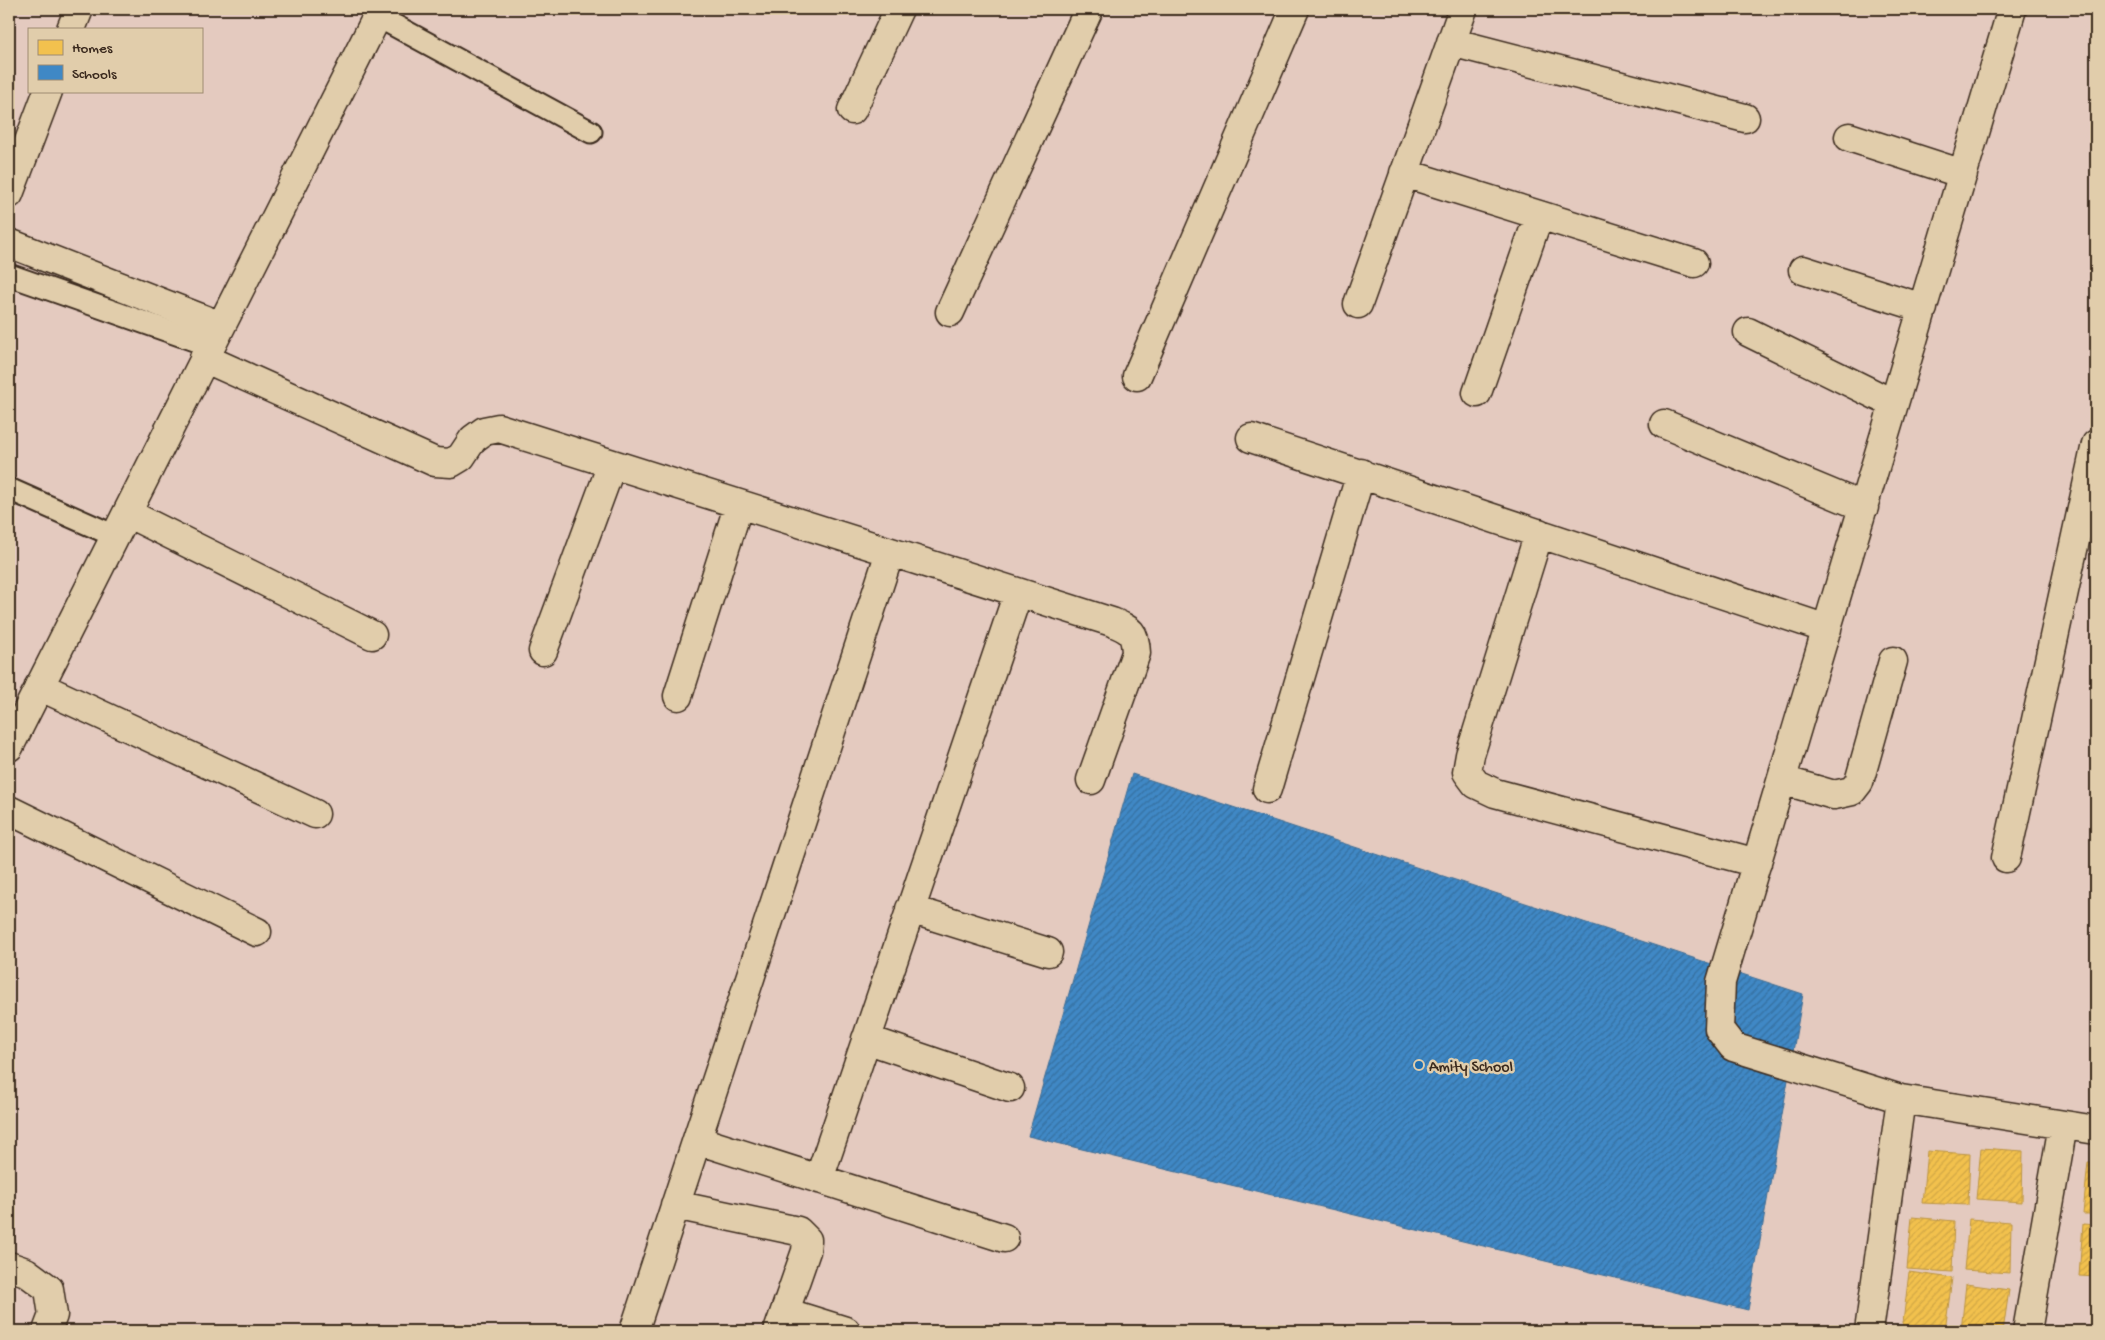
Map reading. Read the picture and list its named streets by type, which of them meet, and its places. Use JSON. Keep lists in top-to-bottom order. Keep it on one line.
{"places":["Amity School"],"legend":["Homes","Schools"]}
